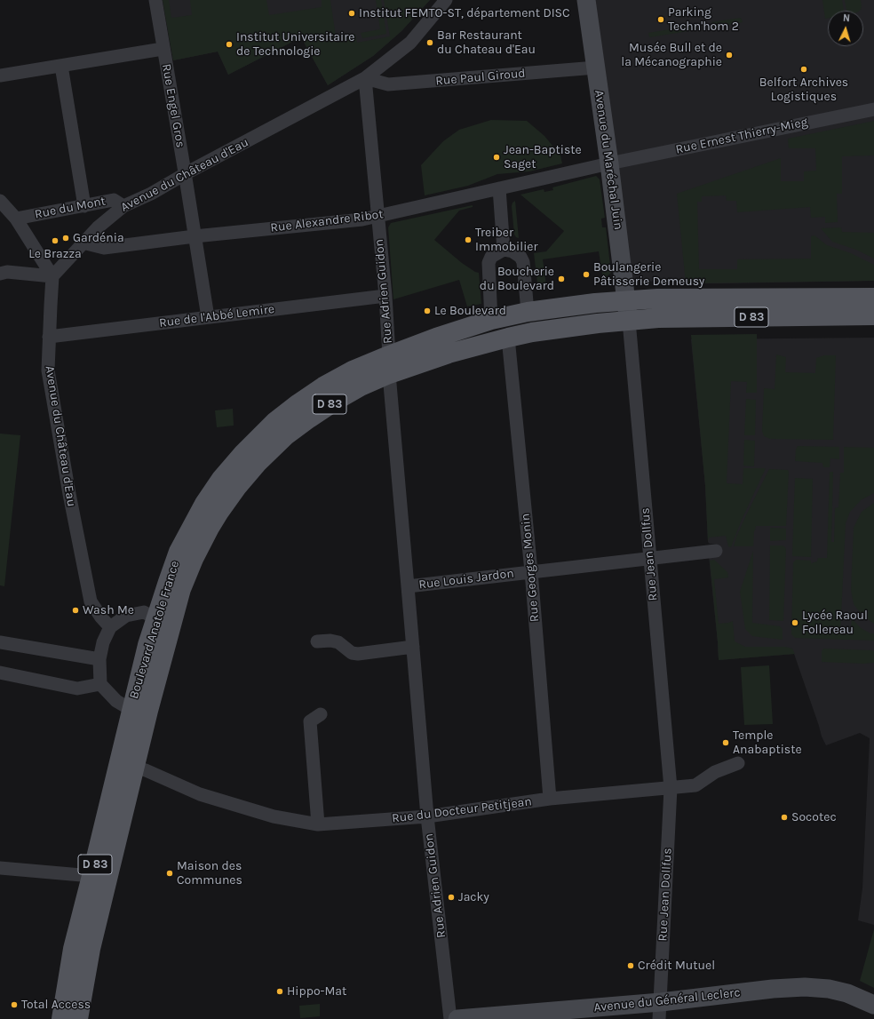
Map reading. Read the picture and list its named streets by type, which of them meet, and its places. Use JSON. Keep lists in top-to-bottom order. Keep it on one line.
{"streets":{"main road":["D 83","Boulevard Anatole France"],"street":["Rue Paul Giroud","Rue Engel Gros","Rue Ernest Thierry-Mieg","Avenue du Maréchal Juin","Avenue du Château d'Eau","Rue du Mont","Rue Alexandre Ribot","Rue Adrien Guidon","Rue de l'Abbé Lemire","Rue Jean Dollfus","Rue Georges Monin","Rue Louis Jardon","Rue du Docteur Petitjean","Avenue du Général Leclerc"]},"crossings":[["Rue Paul Giroud","Avenue du Maréchal Juin"],["Rue Paul Giroud","Avenue du Château d'Eau"],["Rue Paul Giroud","Rue Adrien Guidon"],["Rue Engel Gros","Avenue du Château d'Eau"],["Rue Engel Gros","Rue Alexandre Ribot"],["Rue Engel Gros","Rue de l'Abbé Lemire"],["Rue Ernest Thierry-Mieg","Avenue du Maréchal Juin"],["Rue Ernest Thierry-Mieg","Rue Alexandre Ribot"],["Avenue du Maréchal Juin","Rue Alexandre Ribot"],["Avenue du Maréchal Juin","Rue Jean Dollfus"],["Avenue du Maréchal Juin","Boulevard Anatole France"],["Avenue du Château d'Eau","Rue du Mont"],["Avenue du Château d'Eau","Rue Alexandre Ribot"],["Avenue du Château d'Eau","Rue Adrien Guidon"],["Avenue du Château d'Eau","Rue de l'Abbé Lemire"],["Rue Alexandre Ribot","Rue Adrien Guidon"],["Rue Adrien Guidon","Rue de l'Abbé Lemire"],["Rue Adrien Guidon","Rue Louis Jardon"],["Rue Adrien Guidon","Boulevard Anatole France"],["Rue Adrien Guidon","Rue du Docteur Petitjean"],["Rue Jean Dollfus","Rue Louis Jardon"],["Rue Jean Dollfus","Boulevard Anatole France"],["Rue Jean Dollfus","Rue du Docteur Petitjean"],["Rue Jean Dollfus","Avenue du Général Leclerc"],["Rue Georges Monin","Rue Louis Jardon"],["Rue Georges Monin","Boulevard Anatole France"],["Rue Georges Monin","Rue du Docteur Petitjean"],["Boulevard Anatole France","Rue du Docteur Petitjean"]],"places":["Institut FEMTO-ST, département DISC","Parking Techn'hom 2","Bar Restaurant du Chateau d'Eau","Institut Universitaire de Technologie","Musée Bull et de la Mécanographie","Belfort Archives Logistiques","Jean-Baptiste Saget","Gardénia","Treiber Immobilier","Le Brazza","Boulangerie Pâtisserie Demeusy","Boucherie du Boulevard","Le Boulevard","Wash Me","Lycée Raoul Follereau","Temple Anabaptiste","Socotec","Maison des Communes","Jacky","Crédit Mutuel","Hippo-Mat","Total Access"],"north":"top"}
